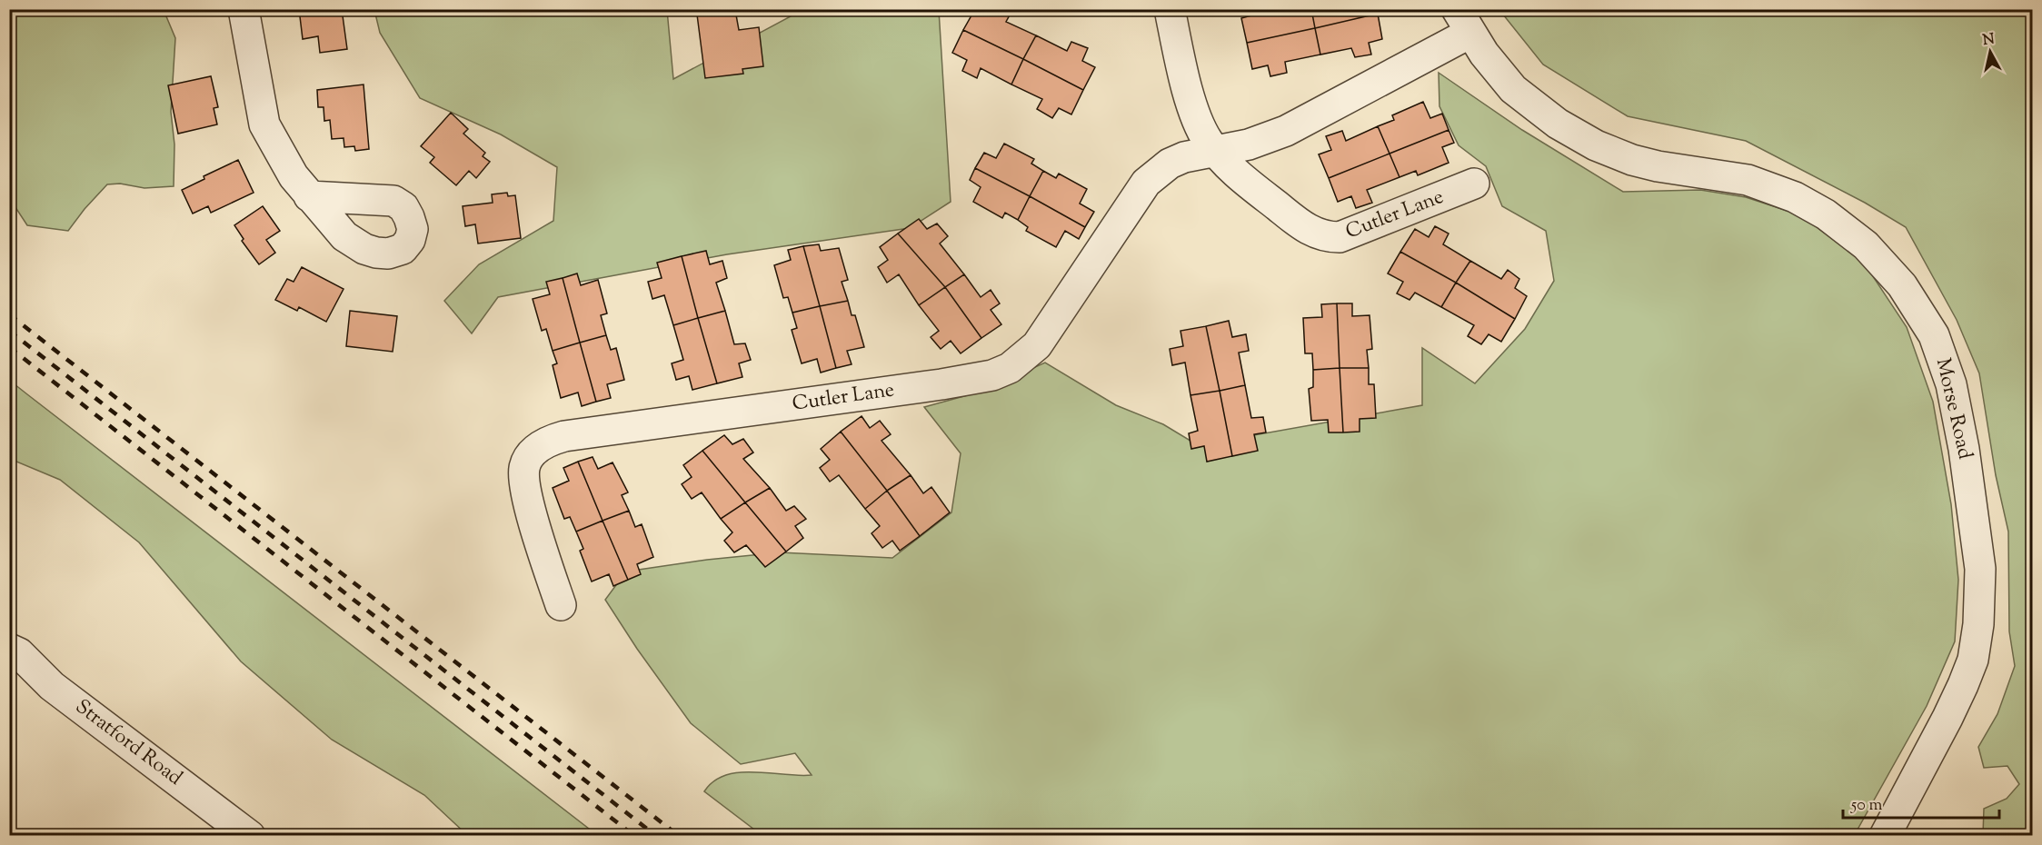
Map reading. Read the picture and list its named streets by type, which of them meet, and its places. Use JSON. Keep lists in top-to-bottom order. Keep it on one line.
{"streets":{"street":["Cutler Lane","Morse Road","Stratford Road"]},"crossings":[["Cutler Lane","Morse Road"]],"scale_bar":"50 m","north":"top"}
